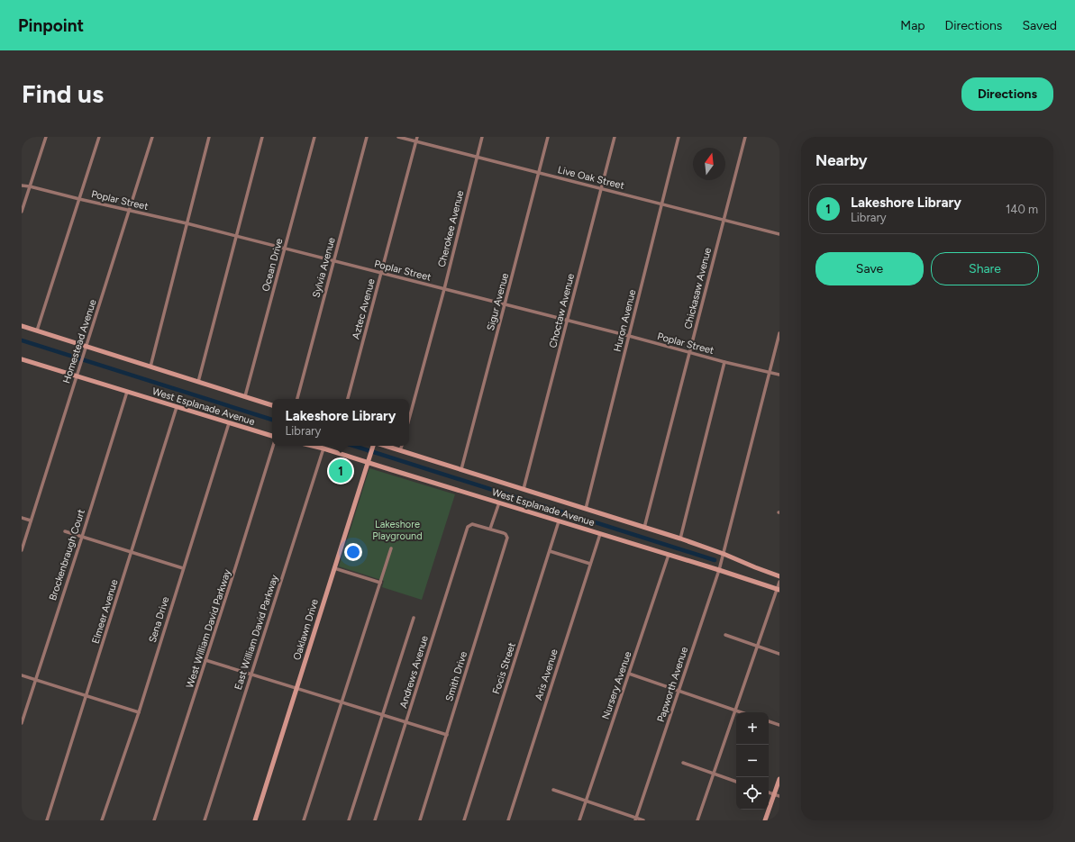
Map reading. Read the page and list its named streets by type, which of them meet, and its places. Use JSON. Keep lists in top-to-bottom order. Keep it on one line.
{"streets":{"main road":["West Esplanade Avenue","Oaklawn Drive"],"street":["Live Oak Street","Poplar Street","Cherokee Avenue","Ocean Drive","Sylvia Avenue","Chickasaw Avenue","Sigur Avenue","Aztec Avenue","Choctaw Avenue","Huron Avenue","Homestead Avenue","Brockenbraugh Court","Elmeer Avenue","Sena Drive","West William David Parkway","East William David Parkway","Focis Street","Andrews Avenue","Aris Avenue","Smith Drive","Papworth Avenue","Nursery Avenue"]},"crossings":[["Live Oak Street","Cherokee Avenue"],["Live Oak Street","Chickasaw Avenue"],["Live Oak Street","Sigur Avenue"],["Live Oak Street","Aztec Avenue"],["Live Oak Street","Choctaw Avenue"],["Live Oak Street","Huron Avenue"],["Poplar Street","Cherokee Avenue"],["Poplar Street","Ocean Drive"],["Poplar Street","Sylvia Avenue"],["Poplar Street","Chickasaw Avenue"],["Poplar Street","Sigur Avenue"],["Poplar Street","Aztec Avenue"],["Poplar Street","Choctaw Avenue"],["Poplar Street","Huron Avenue"],["Poplar Street","Homestead Avenue"],["Poplar Street","Papworth Avenue"],["Chickasaw Avenue","West Esplanade Avenue"],["Sigur Avenue","West Esplanade Avenue"],["Choctaw Avenue","West Esplanade Avenue"],["Huron Avenue","West Esplanade Avenue"],["Homestead Avenue","West Esplanade Avenue"],["West Esplanade Avenue","Brockenbraugh Court"],["West Esplanade Avenue","Elmeer Avenue"],["West Esplanade Avenue","Sena Drive"],["West Esplanade Avenue","Oaklawn Drive"],["West Esplanade Avenue","East William David Parkway"],["West Esplanade Avenue","Focis Street"],["West Esplanade Avenue","Aris Avenue"],["West Esplanade Avenue","Papworth Avenue"],["West Esplanade Avenue","Nursery Avenue"],["Andrews Avenue","Smith Drive"]],"parks":["Lakeshore Playground"],"north":"top","page":{"header":"Pinpoint","nav":["Map","Directions","Saved"],"buttons":["Directions",["Save","Share"]],"title":"Find us","heading":"Nearby","list":[{"mark":"1","name":"Lakeshore Library","note":"Library","value":"140 m"}],"popup":["Lakeshore Library","Library"],"pins":"1","map_buttons":["+","−"]}}
